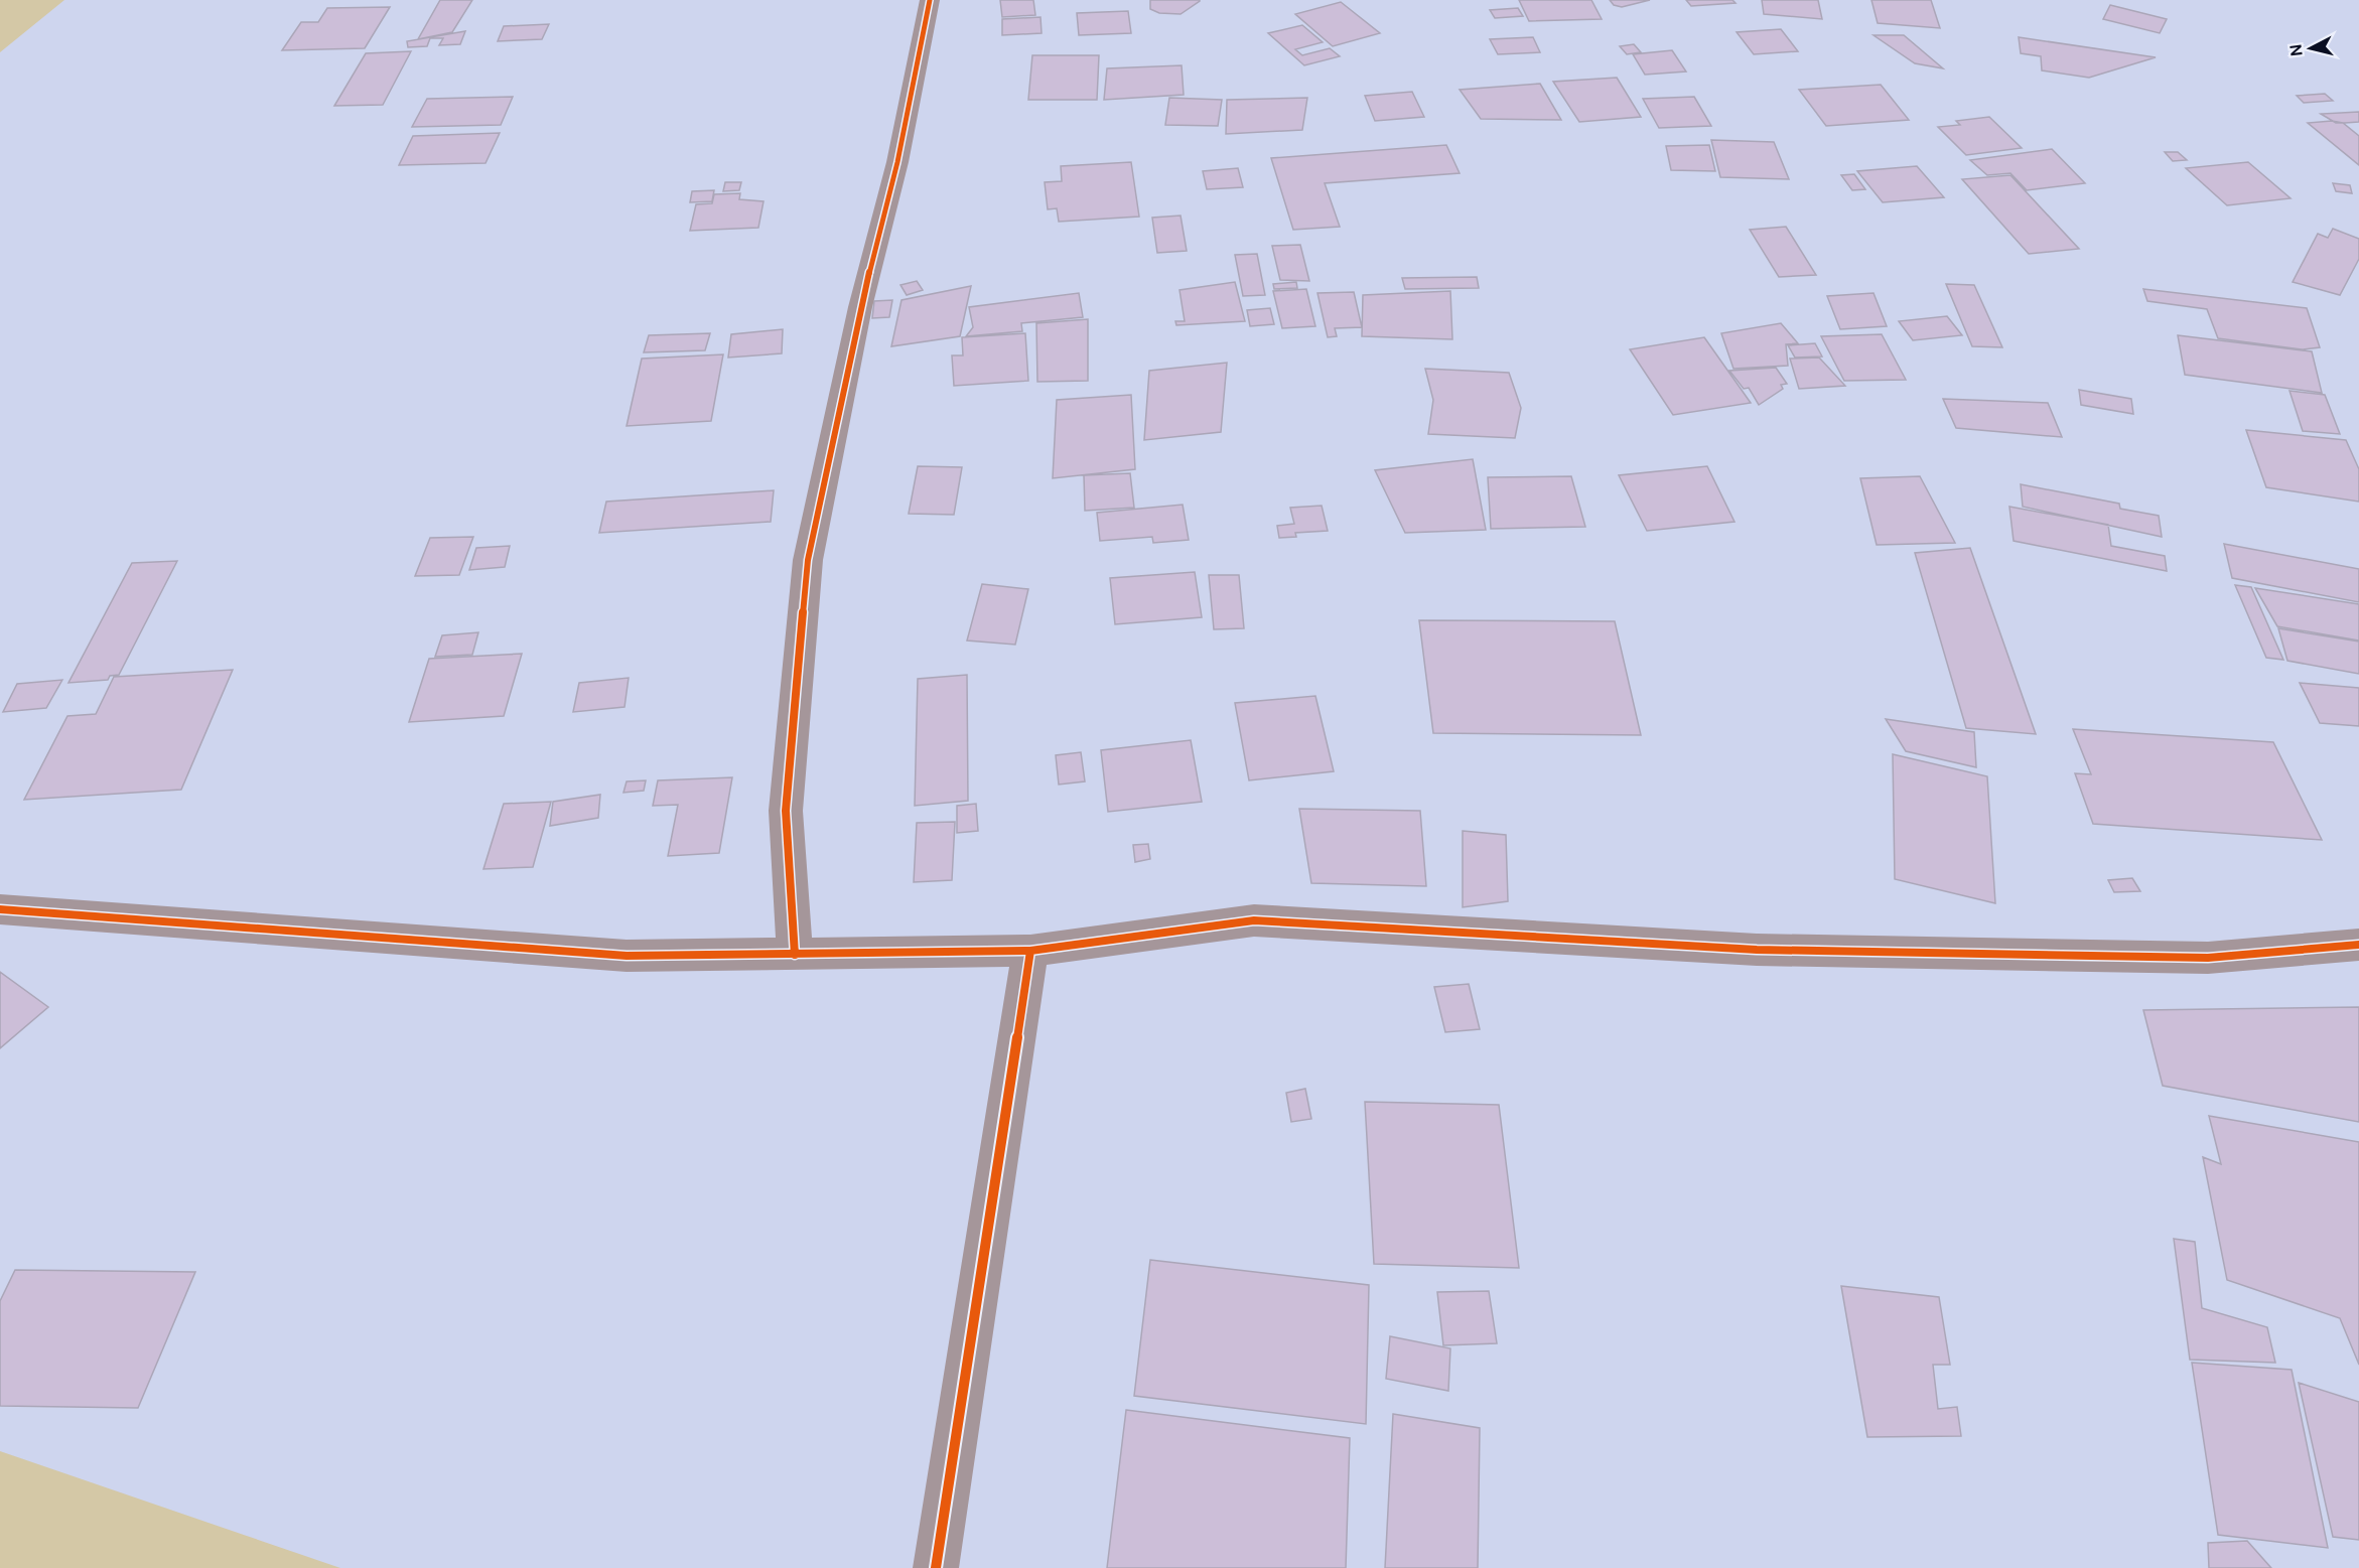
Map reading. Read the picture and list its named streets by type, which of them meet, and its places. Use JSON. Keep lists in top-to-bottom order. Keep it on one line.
{"north":"left"}
